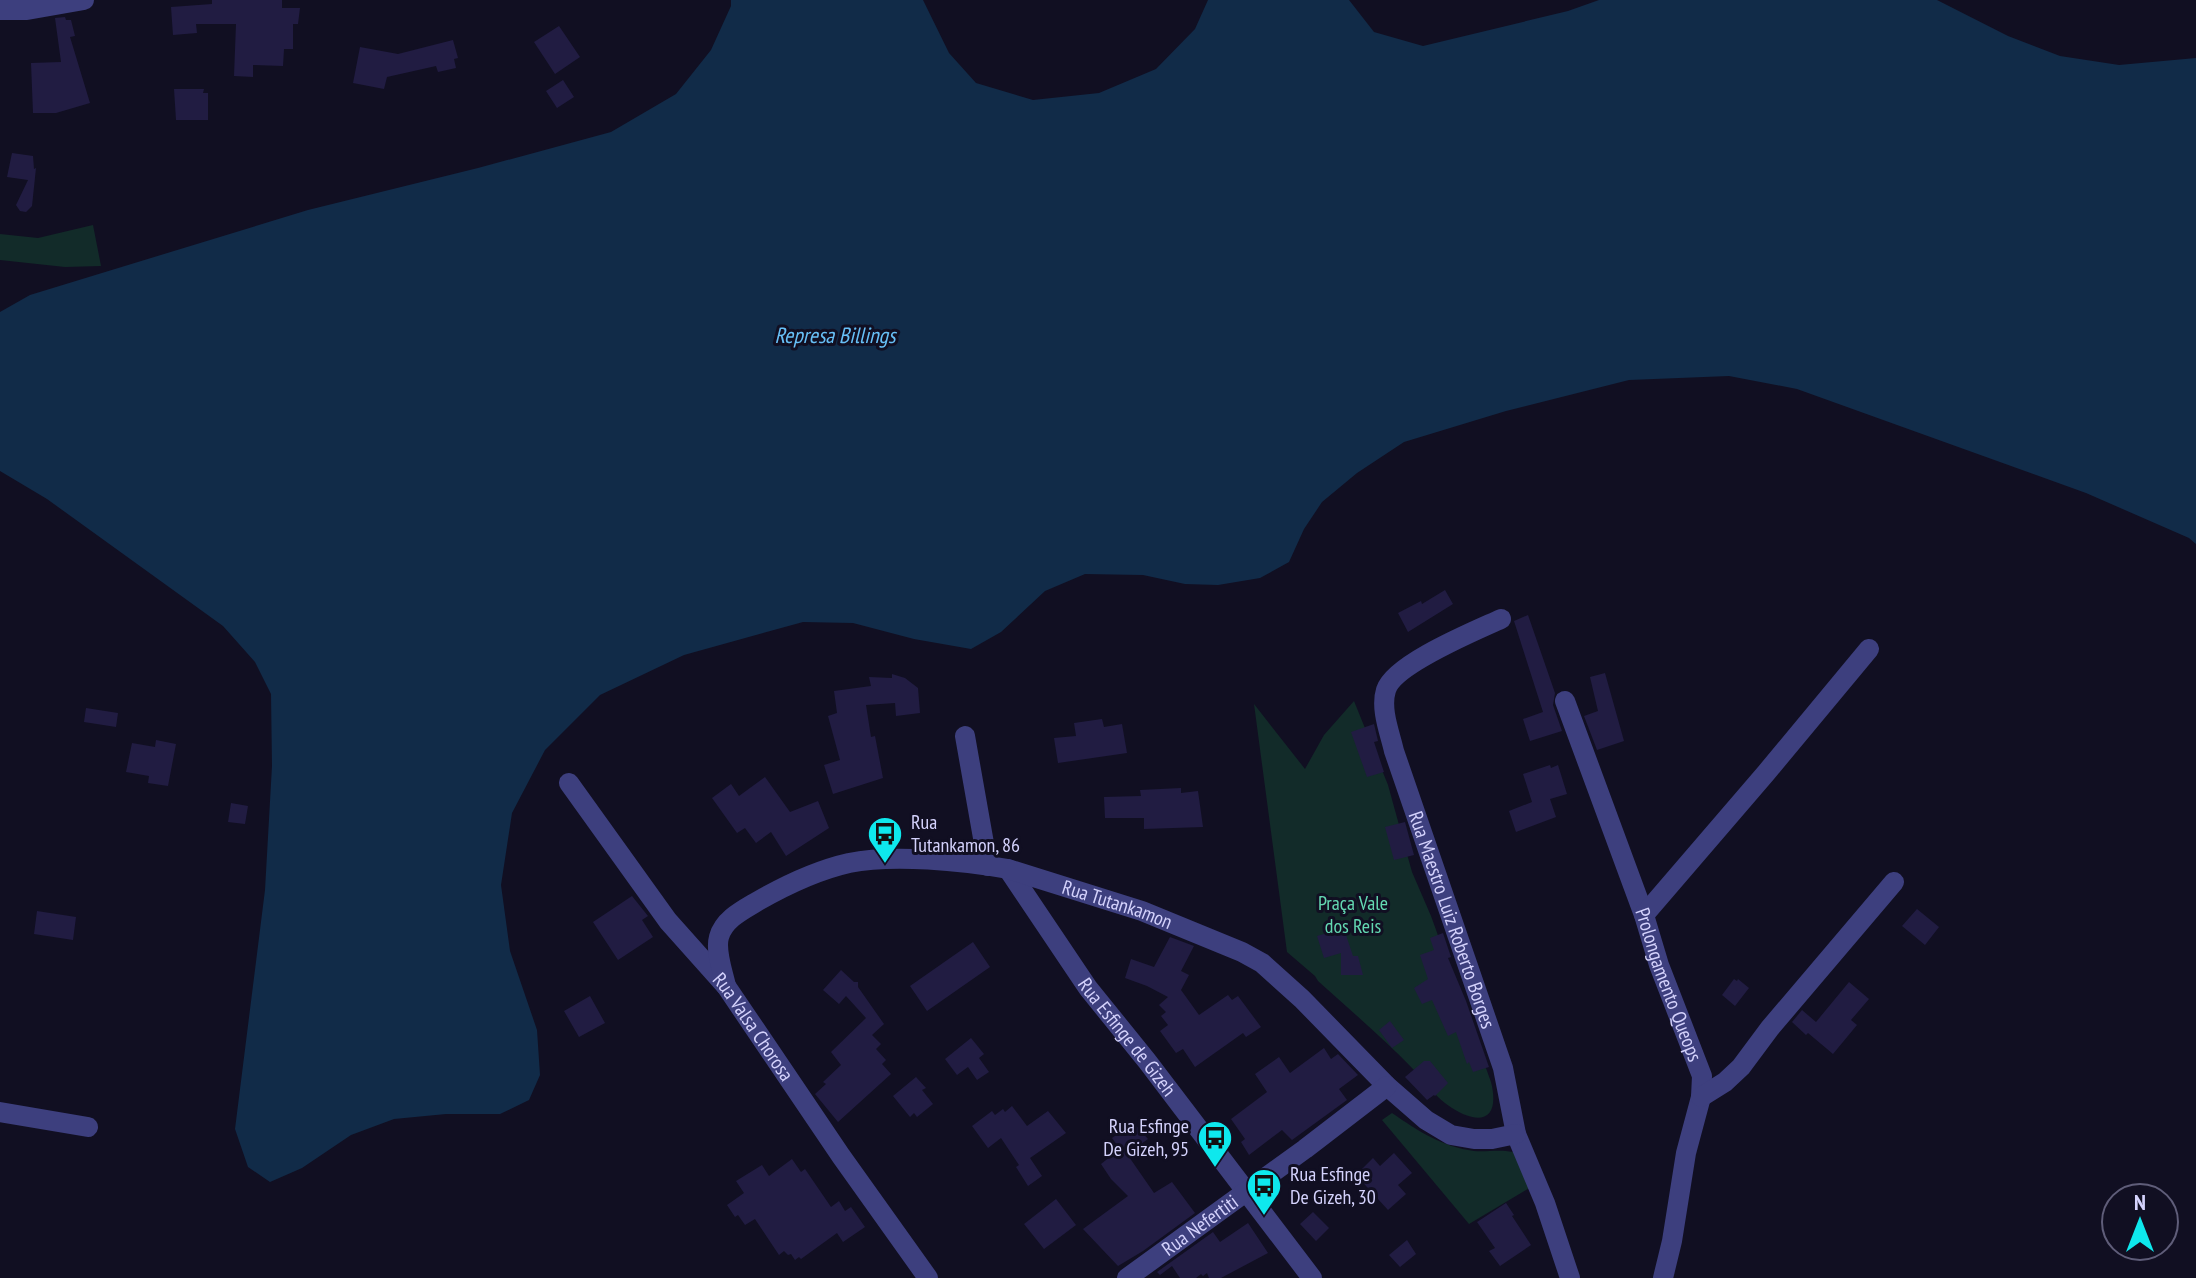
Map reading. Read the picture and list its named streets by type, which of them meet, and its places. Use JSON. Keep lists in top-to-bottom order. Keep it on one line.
{"streets":{"street":["Rua Tutankamon","Rua Maestro Luiz Roberto Borges","Prolongamento Queops","Rua Valsa Chorosa","Rua Esfinge de Gizeh","Rua Nefertiti"]},"crossings":[["Rua Tutankamon","Rua Maestro Luiz Roberto Borges"],["Rua Tutankamon","Rua Valsa Chorosa"],["Rua Tutankamon","Rua Esfinge de Gizeh"],["Rua Tutankamon","Rua Nefertiti"],["Rua Esfinge de Gizeh","Rua Nefertiti"]],"water":["Represa Billings"],"parks":["Praça Vale dos Reis"],"places":{"bus stop":["Rua Tutankamon, 86","Rua Esfinge De Gizeh, 95","Rua Esfinge De Gizeh, 30"]},"north":"top"}
